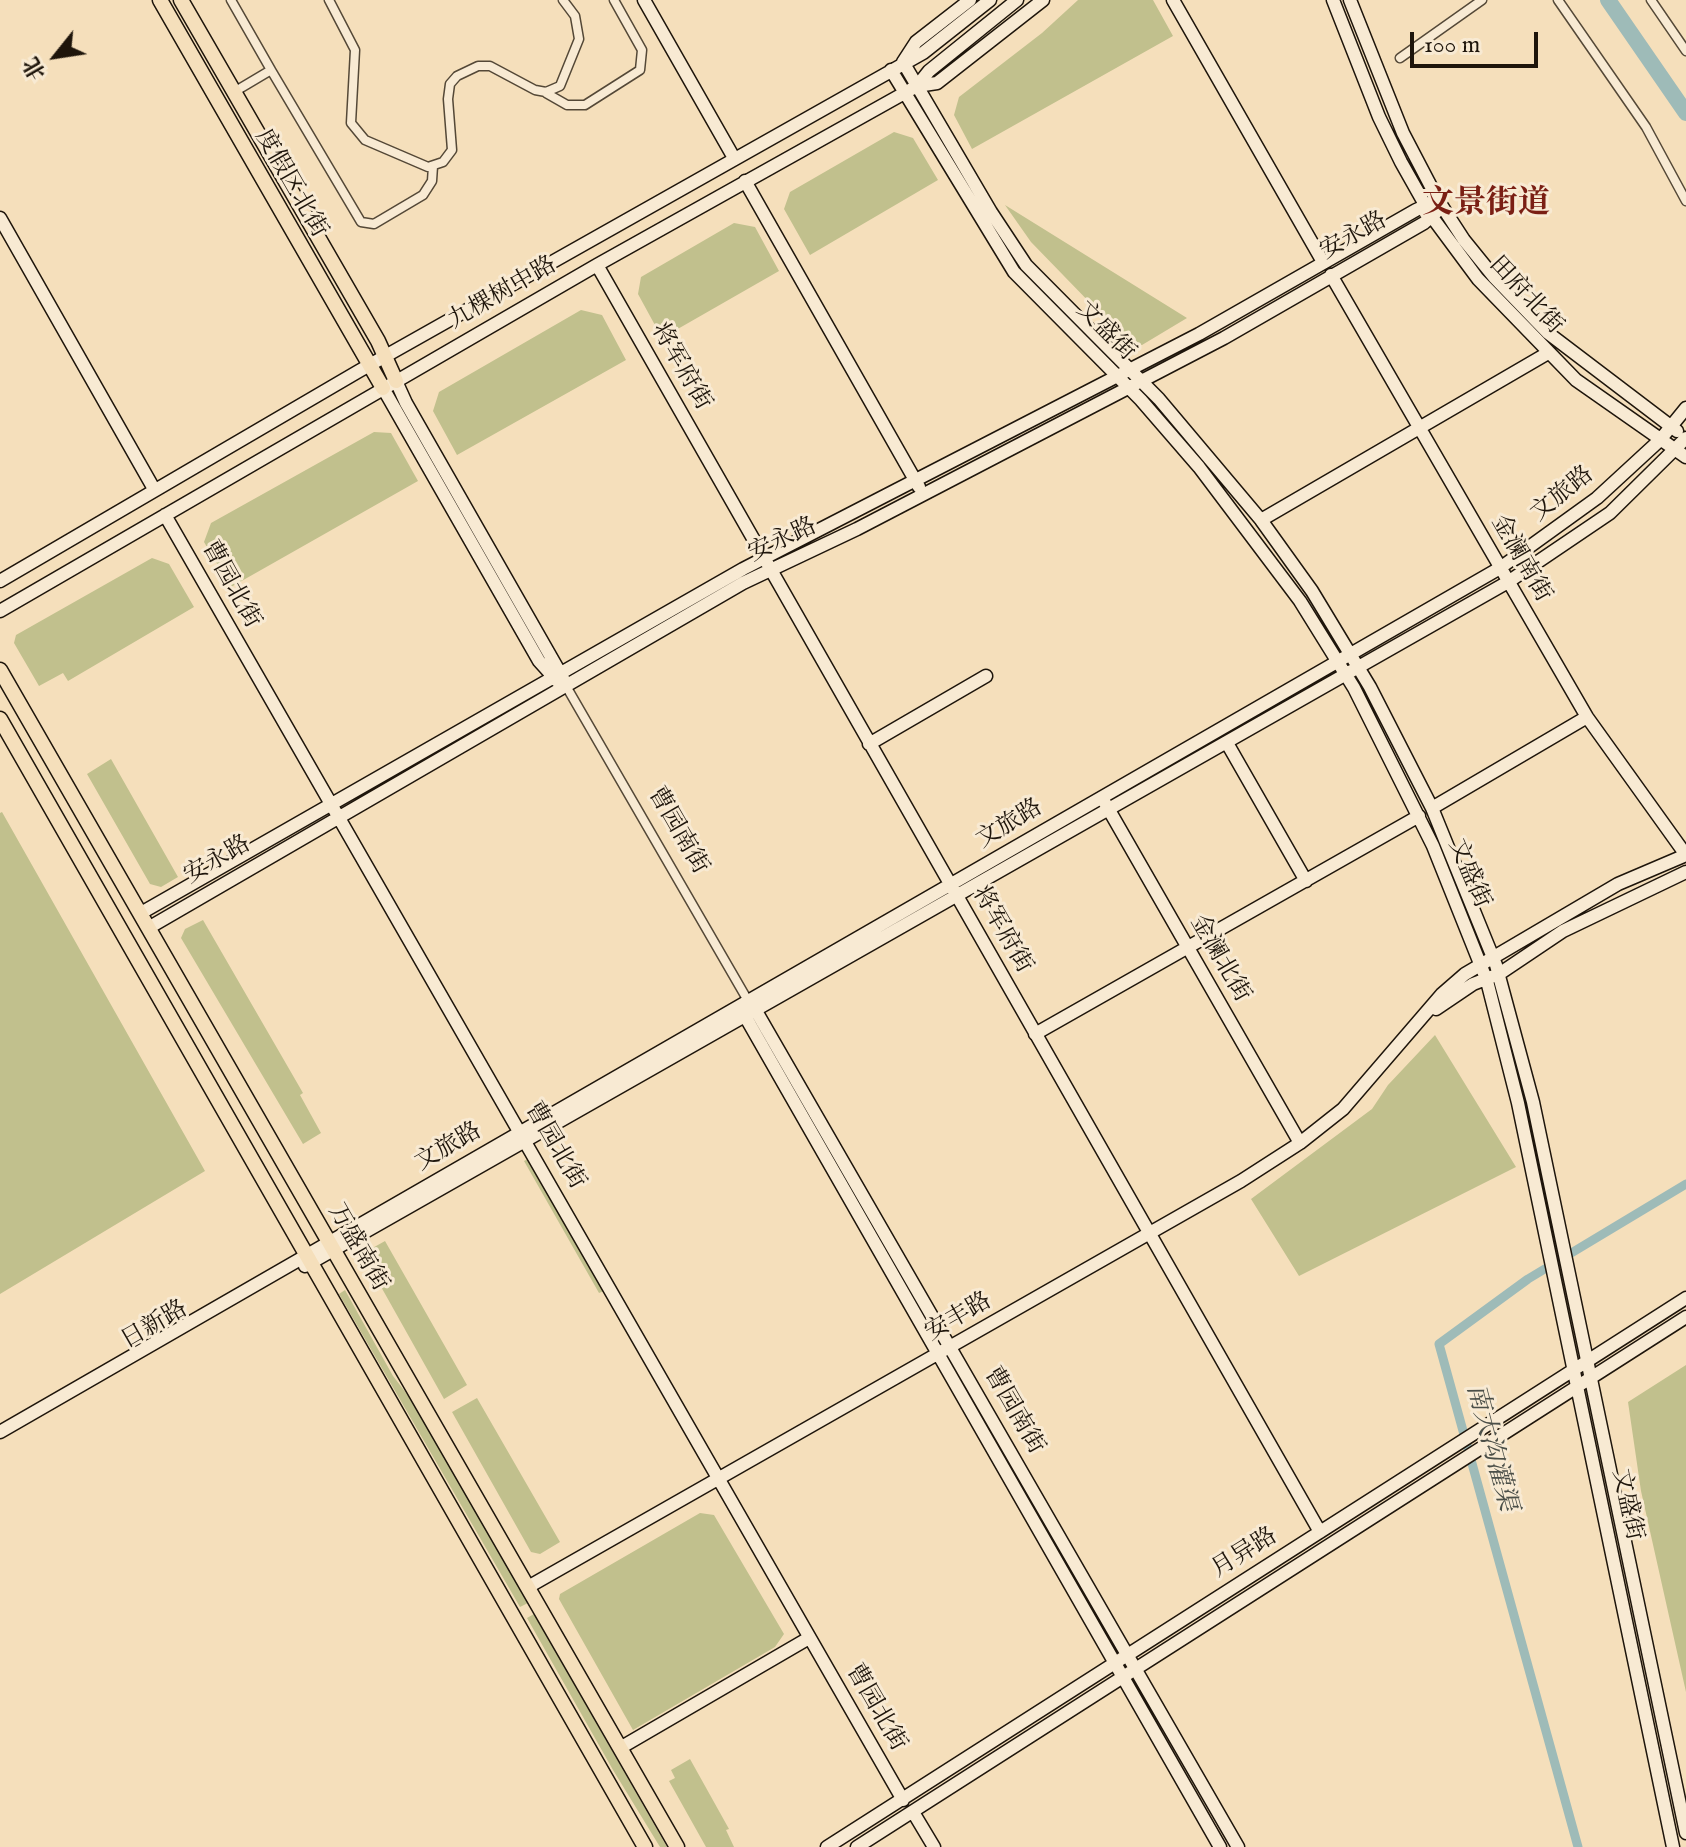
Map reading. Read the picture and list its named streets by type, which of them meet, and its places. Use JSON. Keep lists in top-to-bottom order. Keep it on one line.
{"streets":{"main road":["度假区北街","安永路","九棵树中路","田府北街","文盛街","将军府街","文旅路","金澜南街","曹园北街","曹园南街","金澜北街","万盛南街","安丰路","日新路","月异路"]},"crossings":[["度假区北街","九棵树中路"],["度假区北街","曹园南街"],["安永路","田府北街"],["安永路","文盛街"],["安永路","将军府街"],["安永路","金澜南街"],["安永路","曹园北街"],["安永路","曹园南街"],["安永路","万盛南街"],["九棵树中路","文盛街"],["九棵树中路","将军府街"],["九棵树中路","曹园北街"],["九棵树中路","曹园南街"],["田府北街","文旅路"],["文盛街","文旅路"],["文盛街","安丰路"],["文盛街","月异路"],["将军府街","文旅路"],["将军府街","安丰路"],["将军府街","月异路"],["文旅路","金澜南街"],["文旅路","曹园北街"],["文旅路","曹园南街"],["文旅路","金澜北街"],["文旅路","万盛南街"],["文旅路","日新路"],["金澜南街","安丰路"],["曹园北街","安丰路"],["曹园北街","月异路"],["曹园南街","安丰路"],["曹园南街","月异路"],["金澜北街","安丰路"],["万盛南街","安丰路"],["万盛南街","日新路"]],"districts":["文景街道"],"water":["南大沟灌渠"],"scale_bar":"100 m","north":"bottom left"}
